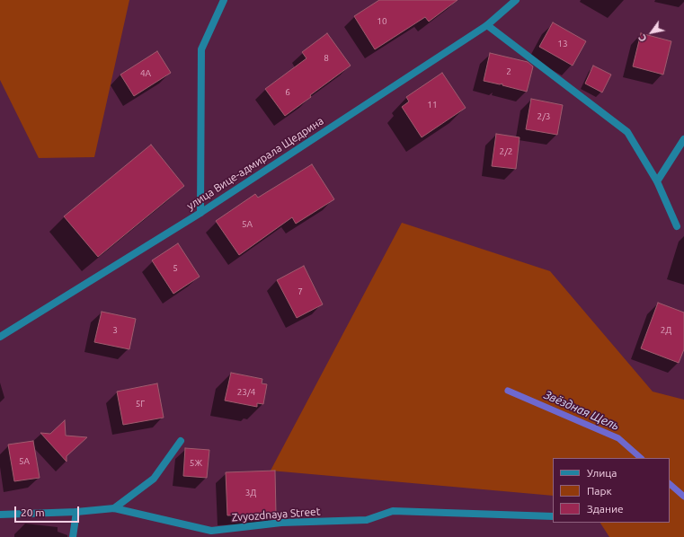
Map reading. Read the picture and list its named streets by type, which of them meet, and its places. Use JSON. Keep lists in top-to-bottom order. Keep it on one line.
{"streets":{"street":["улица Вице-адмирала Щедрина","Zvyozdnaya Street"]},"water":["Звёздная Щель"],"house_numbers":["10","13","8","2","4А","6","11","2/3","2/2","5А","5","7","3","2Д","23/4","5Г","5А","5Ж","3Д"],"legend":["Улица","Парк","Здание"],"scale_bar":"20 m","north":"bottom left"}
